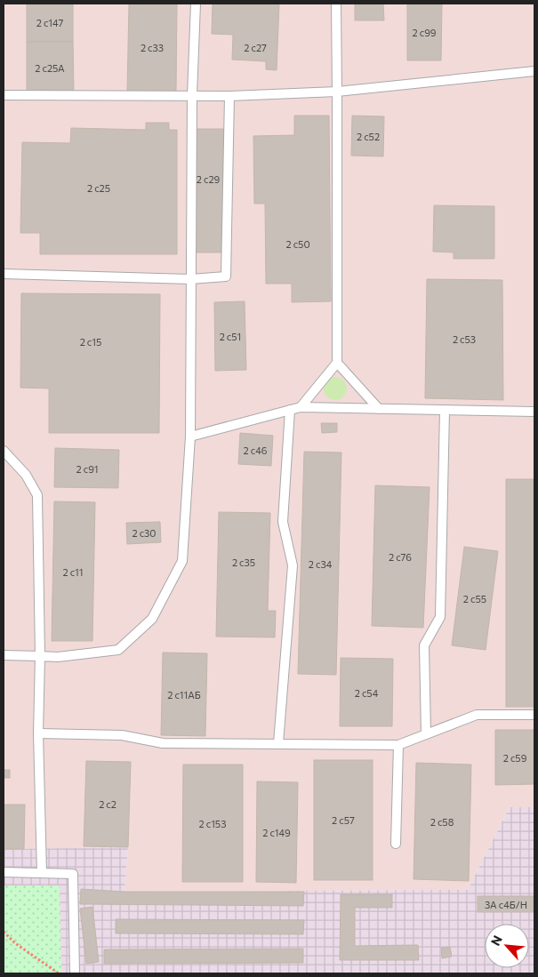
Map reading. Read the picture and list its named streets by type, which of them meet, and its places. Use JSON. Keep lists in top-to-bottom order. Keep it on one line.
{"house_numbers":["2 с147","2 с99","2 с33","2 с27","2 с25А","2 с52","2 с29","2 с25","2 с50","2 с51","2 с53","2 с15","2 с46","2 с91","2 с30","2 с76","2 с35","2 c34","2 с11","2 с55","2 с54","2 с11АБ","2 с59","2 с2","2 с57","2 с58","2 с153","2 с149","3А с4Б/Н"],"north":"top left"}
